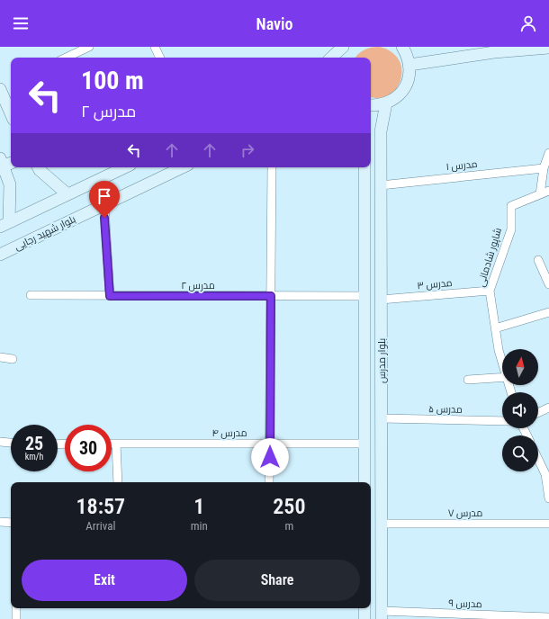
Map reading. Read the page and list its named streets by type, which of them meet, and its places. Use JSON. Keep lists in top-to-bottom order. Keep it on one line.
{"streets":{"street":["مدرس ۱","بلوار شهید رجایی","شاپور شادمانی","مدرس ۳","مدرس ۲","بلوار مدرس","مدرس ۵","مدرس ۴","مدرس ۷","مدرس ۹"]},"crossings":[["مدرس ۱","بلوار مدرس"],["شاپور شادمانی","مدرس ۳"],["مدرس ۳","بلوار مدرس"],["مدرس ۲","بلوار مدرس"],["بلوار مدرس","مدرس ۵"],["بلوار مدرس","مدرس ۴"],["بلوار مدرس","مدرس ۷"],["بلوار مدرس","مدرس ۹"]],"north":"top","page":{"header":"Navio","turn":["100 m","مدرس ۲"],"speed":"25 km/h","limit":"30","eta":["18:57","Arrival","1","min","250","m"],"buttons":["Exit","Share"]}}
